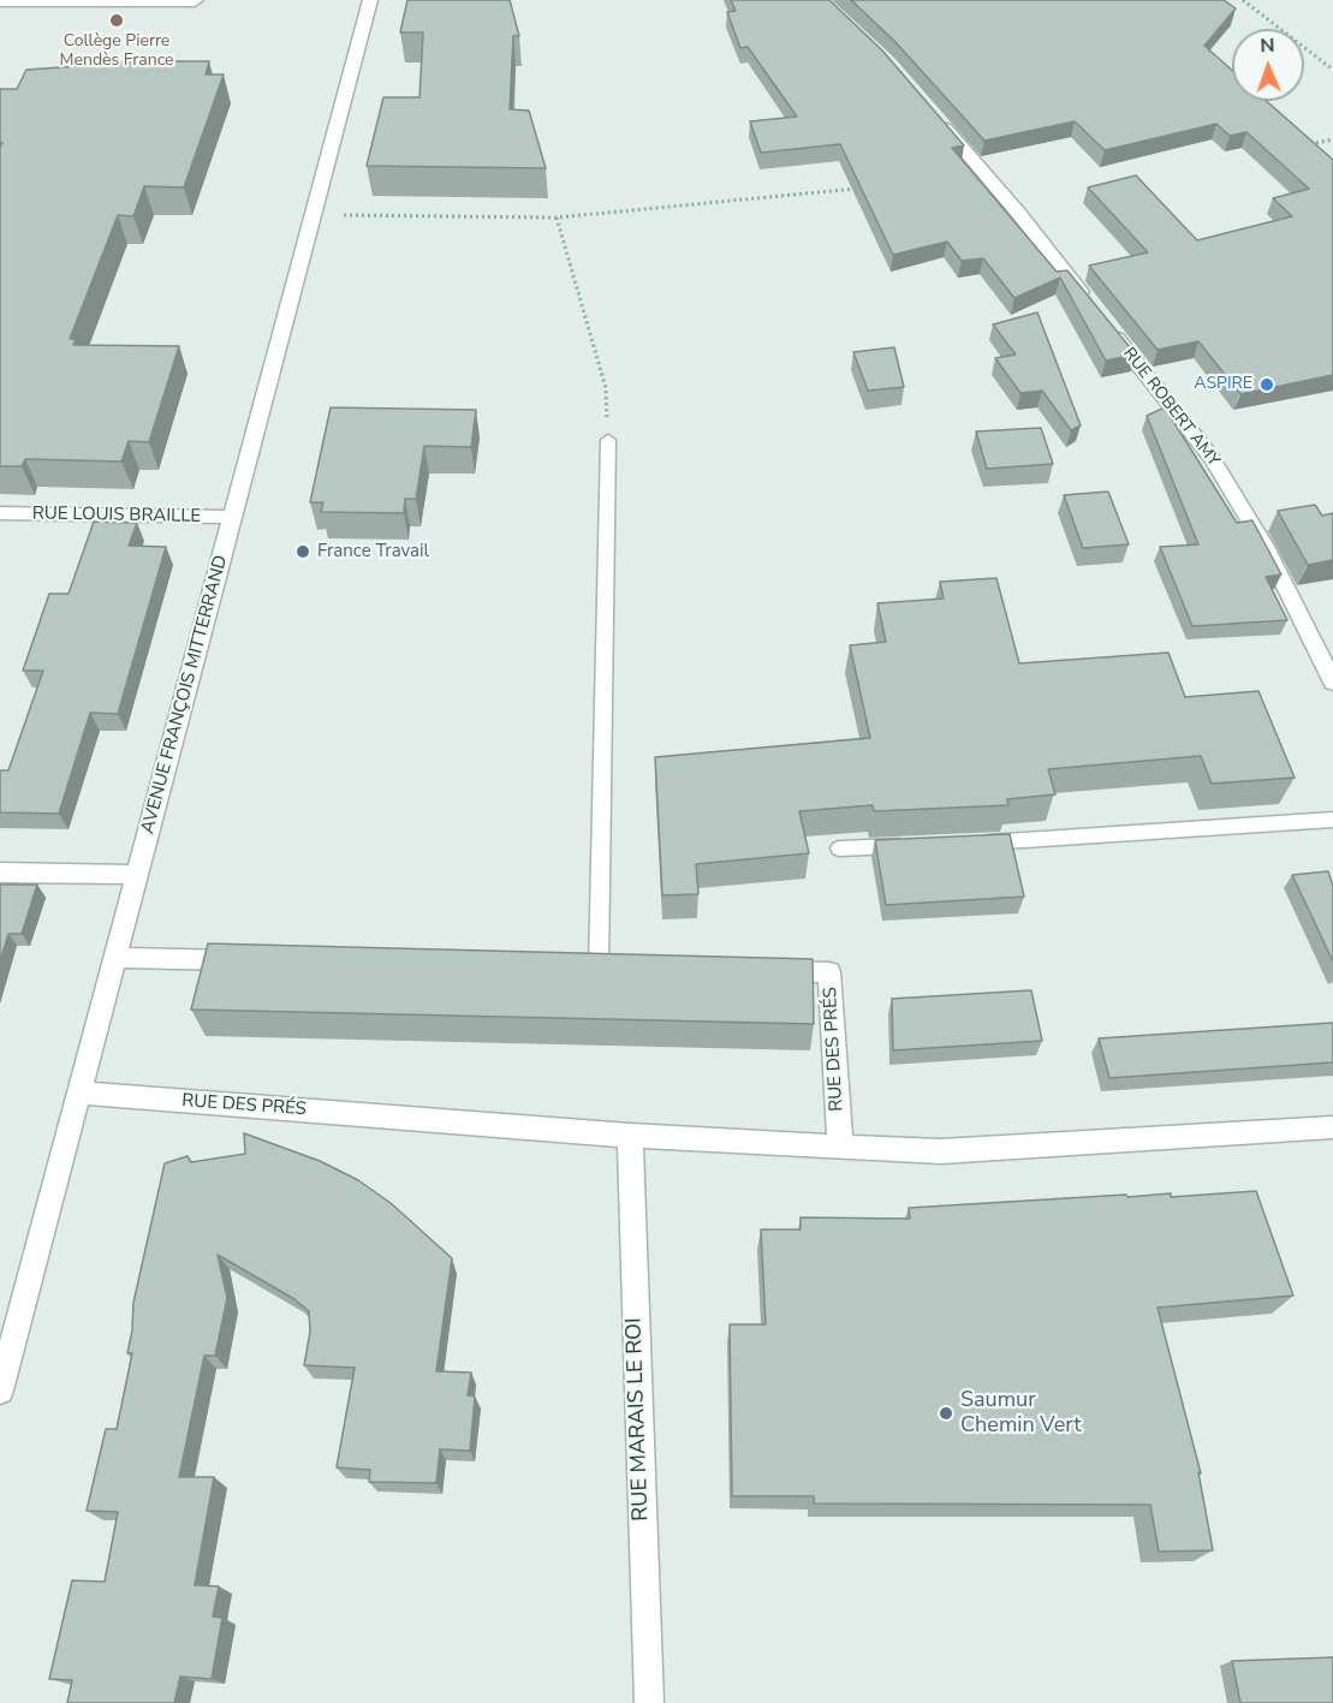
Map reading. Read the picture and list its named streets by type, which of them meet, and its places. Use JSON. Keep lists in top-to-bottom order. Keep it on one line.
{"streets":{"street":["RUE ROBERT AMY","RUE LOUIS BRAILLE","AVENUE FRANÇOIS MITTERRAND","RUE DES PRÉS","RUE MARAIS LE ROI"]},"crossings":[["RUE LOUIS BRAILLE","AVENUE FRANÇOIS MITTERRAND"],["AVENUE FRANÇOIS MITTERRAND","RUE DES PRÉS"],["RUE DES PRÉS","RUE MARAIS LE ROI"]],"places":["Collège Pierre Mendès France","ASPIRE","France Travail","Saumur Chemin Vert"],"north":"top"}
